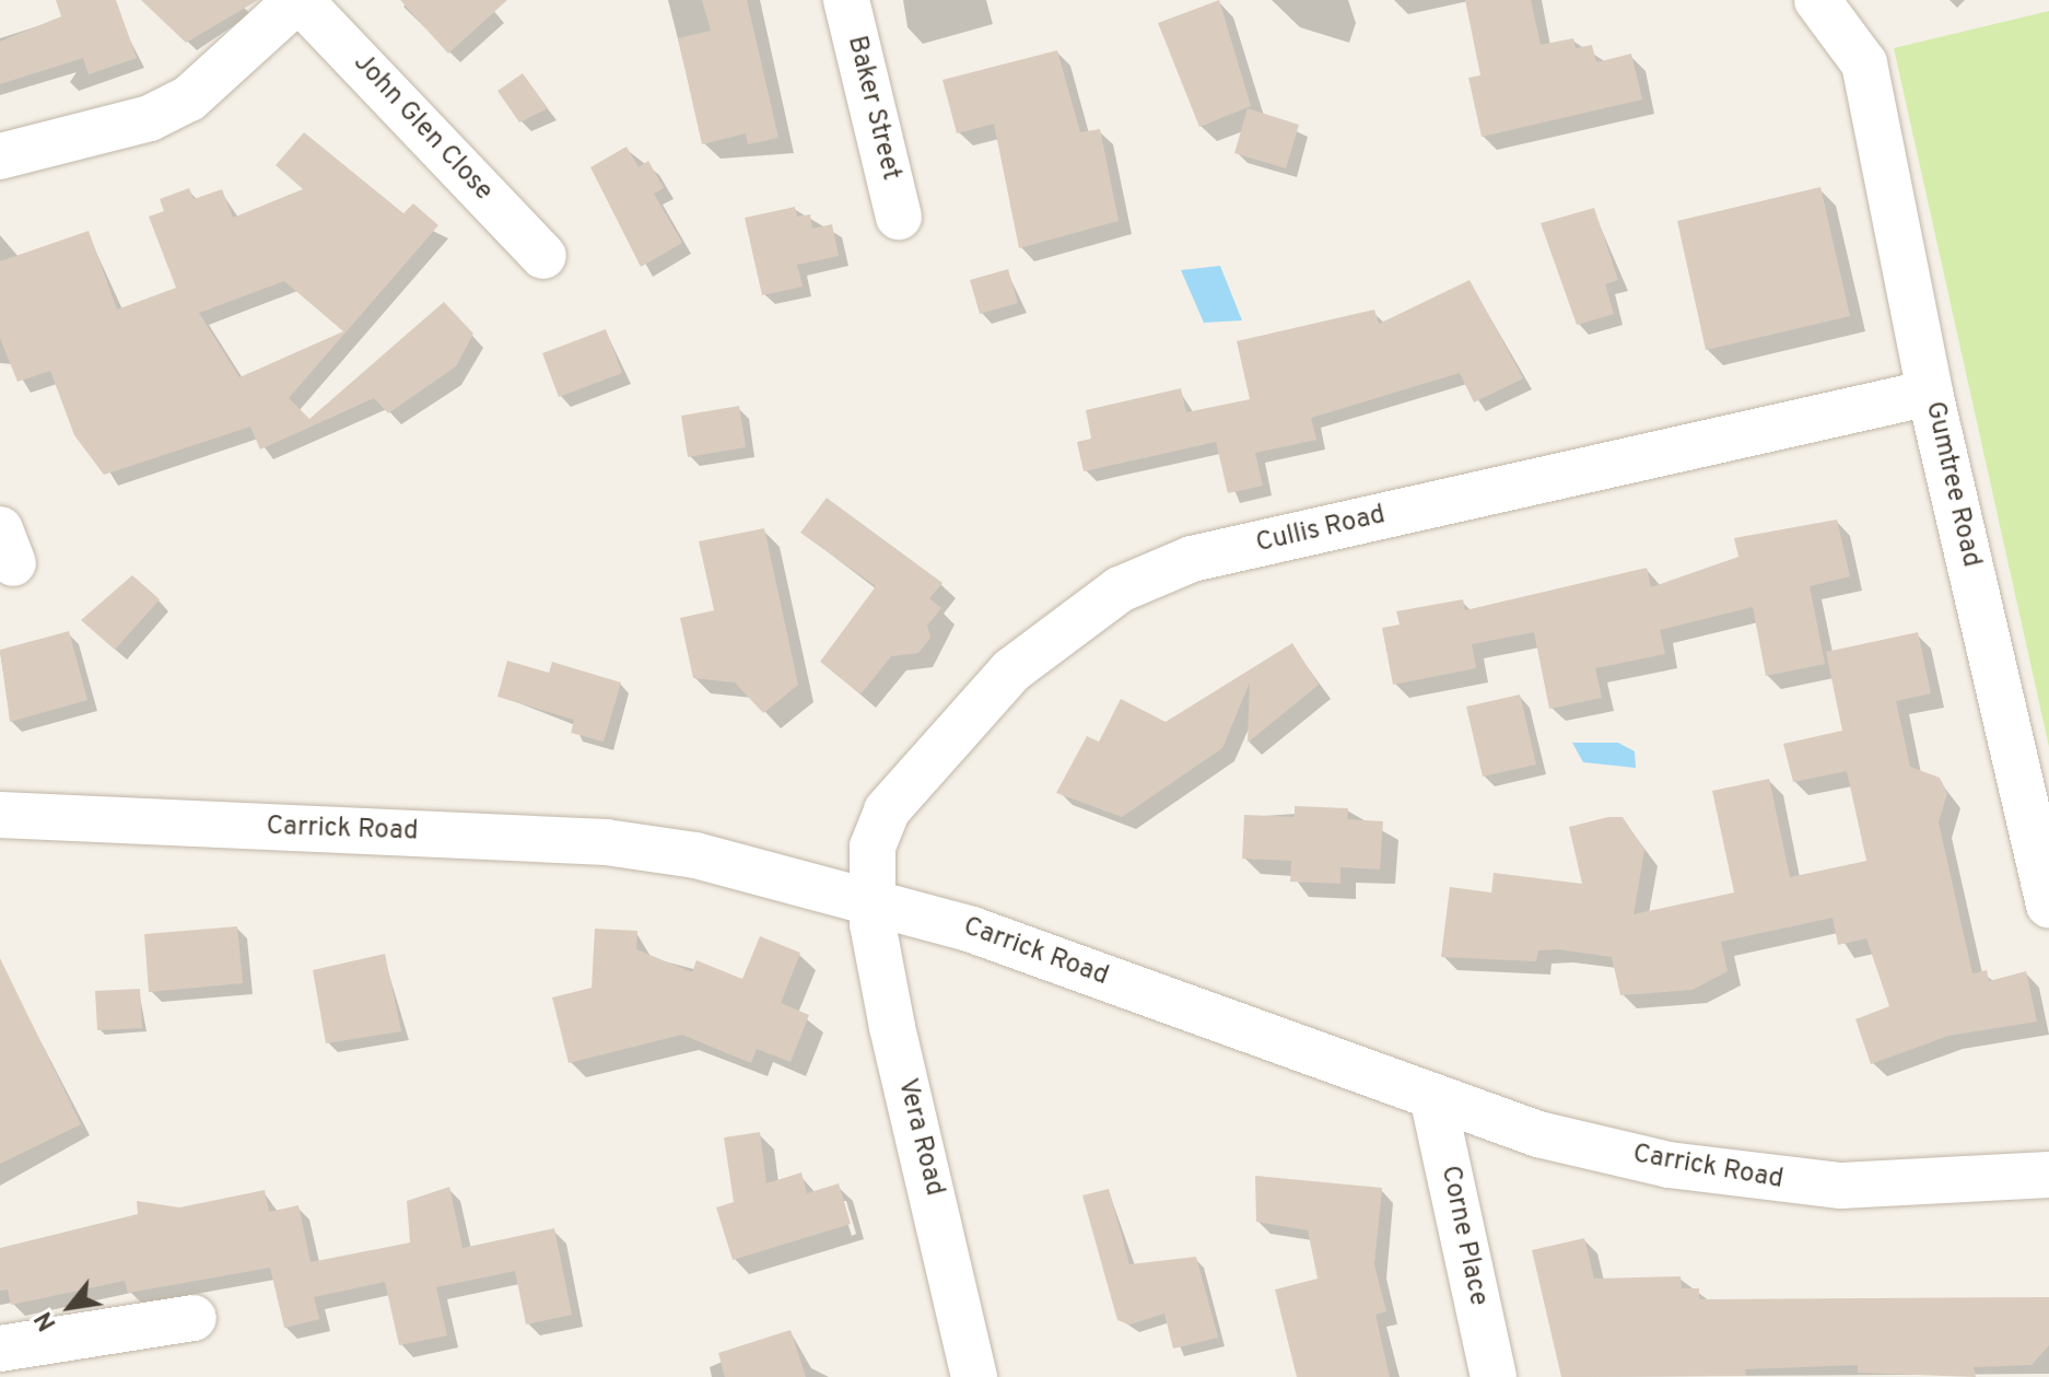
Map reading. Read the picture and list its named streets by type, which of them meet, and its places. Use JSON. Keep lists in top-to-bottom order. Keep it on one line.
{"streets":{"street":["Baker Street","John Glen Close","Gumtree Road","Cullis Road","Carrick Road","Vera Road","Corne Place"]},"crossings":[["Gumtree Road","Cullis Road"],["Cullis Road","Carrick Road"],["Cullis Road","Vera Road"],["Carrick Road","Vera Road"],["Carrick Road","Corne Place"]],"north":"bottom left"}
